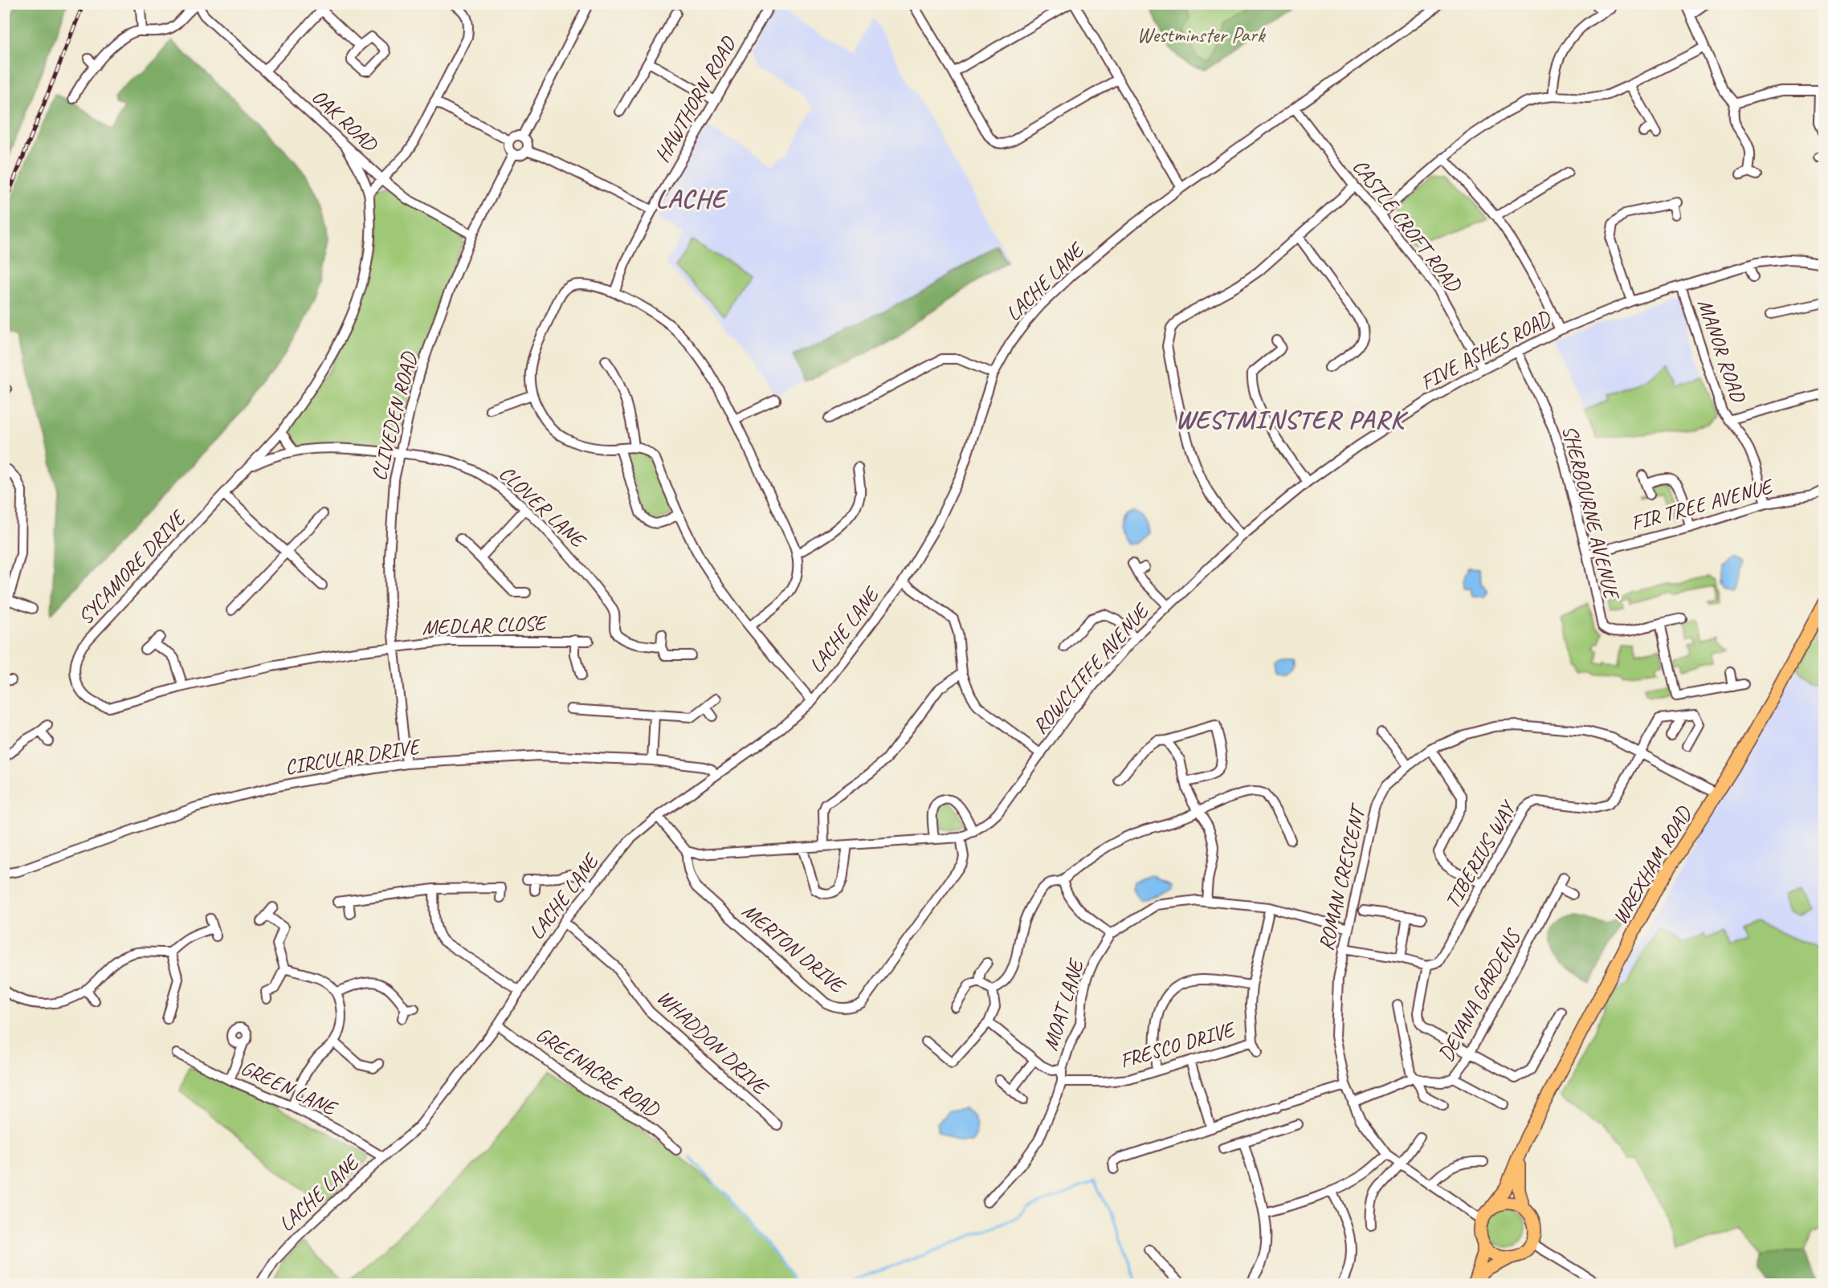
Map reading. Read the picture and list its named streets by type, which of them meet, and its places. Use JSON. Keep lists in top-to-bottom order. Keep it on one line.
{"streets":{"highway":["WREXHAM ROAD"],"street":["HAWTHORN ROAD","OAK ROAD","CASTLE CROFT ROAD","LACHE LANE","FIVE ASHES ROAD","MANOR ROAD","CLIVEDEN ROAD","FIR TREE AVENUE","CLOVER LANE","SHERBOURNE AVENUE","SYCAMORE DRIVE","MEDLAR CLOSE","ROWCLIFFE AVENUE","CIRCULAR DRIVE","TIBERIUS WAY","ROMAN CRESCENT","MERTON DRIVE","DEVANA GARDENS","MOAT LANE","WHADDON DRIVE","FRESCO DRIVE","GREENACRE ROAD","GREEN LANE"]},"crossings":[["OAK ROAD","CLIVEDEN ROAD"],["OAK ROAD","SYCAMORE DRIVE"],["CASTLE CROFT ROAD","LACHE LANE"],["CASTLE CROFT ROAD","FIVE ASHES ROAD"],["LACHE LANE","CIRCULAR DRIVE"],["LACHE LANE","WHADDON DRIVE"],["LACHE LANE","GREENACRE ROAD"],["LACHE LANE","GREEN LANE"],["FIVE ASHES ROAD","MANOR ROAD"],["FIVE ASHES ROAD","SHERBOURNE AVENUE"],["FIVE ASHES ROAD","ROWCLIFFE AVENUE"],["MANOR ROAD","FIR TREE AVENUE"],["CLIVEDEN ROAD","CLOVER LANE"],["CLIVEDEN ROAD","SYCAMORE DRIVE"],["CLIVEDEN ROAD","MEDLAR CLOSE"],["CLIVEDEN ROAD","CIRCULAR DRIVE"],["FIR TREE AVENUE","SHERBOURNE AVENUE"],["CLOVER LANE","SYCAMORE DRIVE"],["SYCAMORE DRIVE","MEDLAR CLOSE"],["ROWCLIFFE AVENUE","MERTON DRIVE"],["TIBERIUS WAY","ROMAN CRESCENT"],["WREXHAM ROAD","ROMAN CRESCENT"],["ROMAN CRESCENT","MOAT LANE"],["MOAT LANE","FRESCO DRIVE"]],"districts":["LACHE","WESTMINSTER PARK"],"parks":["Westminster Park"]}
